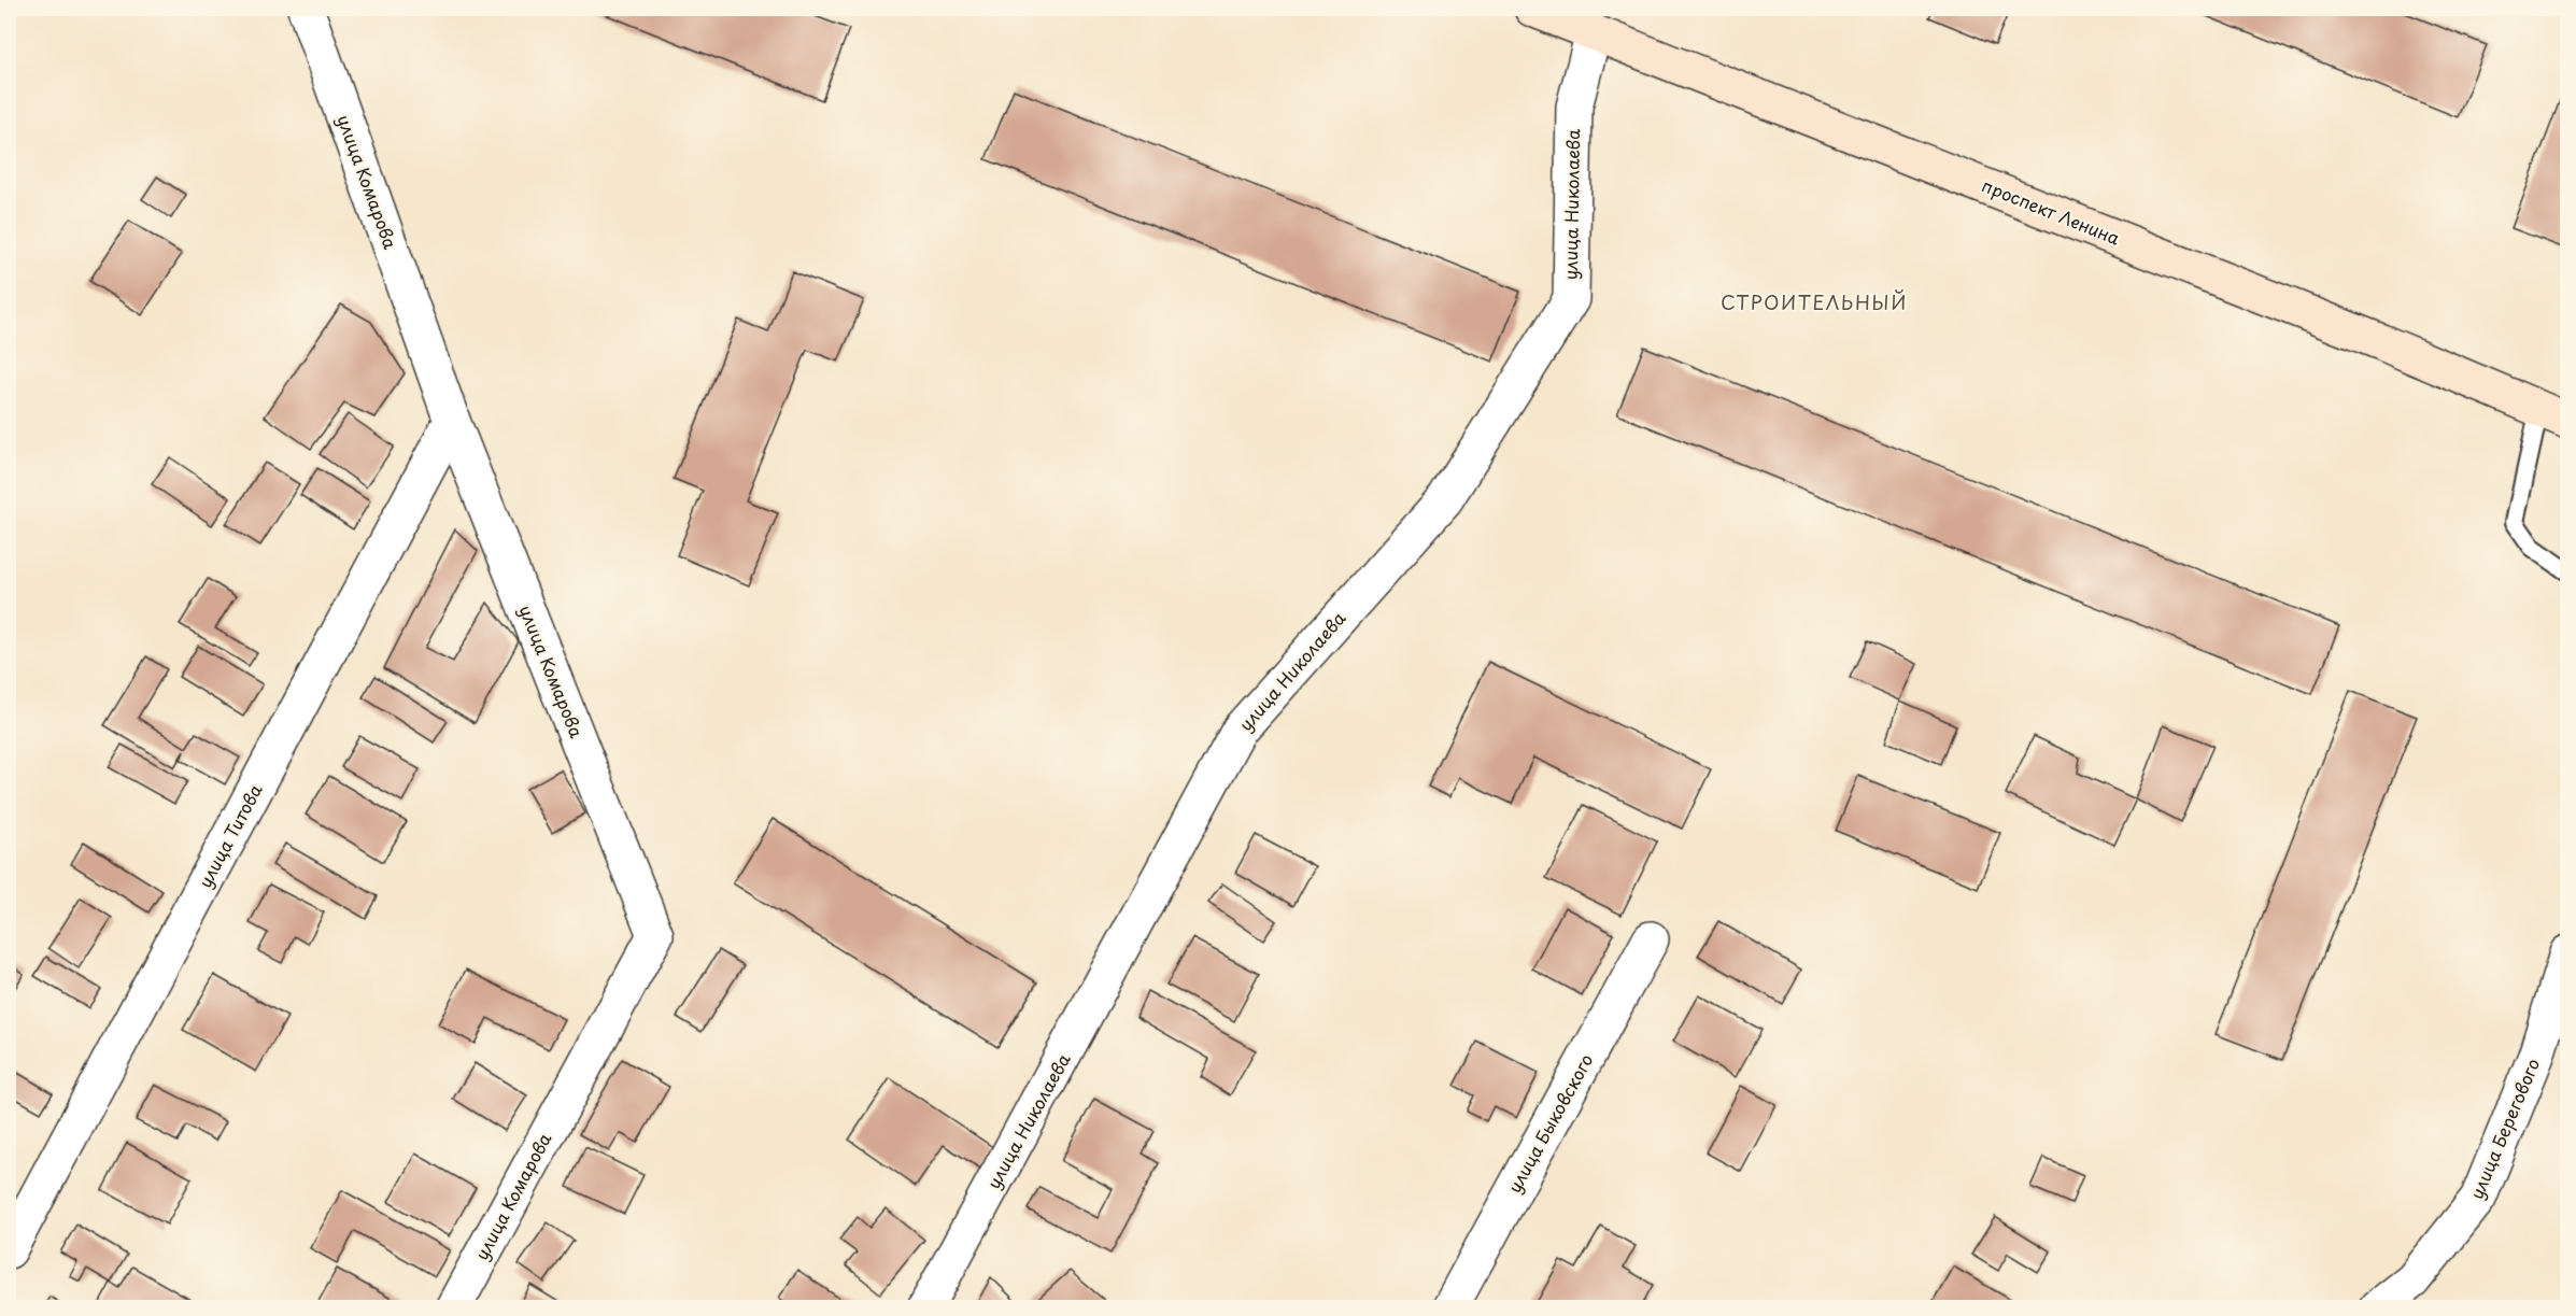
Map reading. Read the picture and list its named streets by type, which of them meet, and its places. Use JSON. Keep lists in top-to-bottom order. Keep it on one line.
{"streets":{"main road":["проспект Ленина"],"street":["улица Комарова","улица Николаева","улица Титова","улица Быковского","улица Берегового"]},"crossings":[["улица Комарова","улица Титова"],["улица Николаева","проспект Ленина"]],"districts":["СТРОИТЕЛЬНЫЙ"]}
